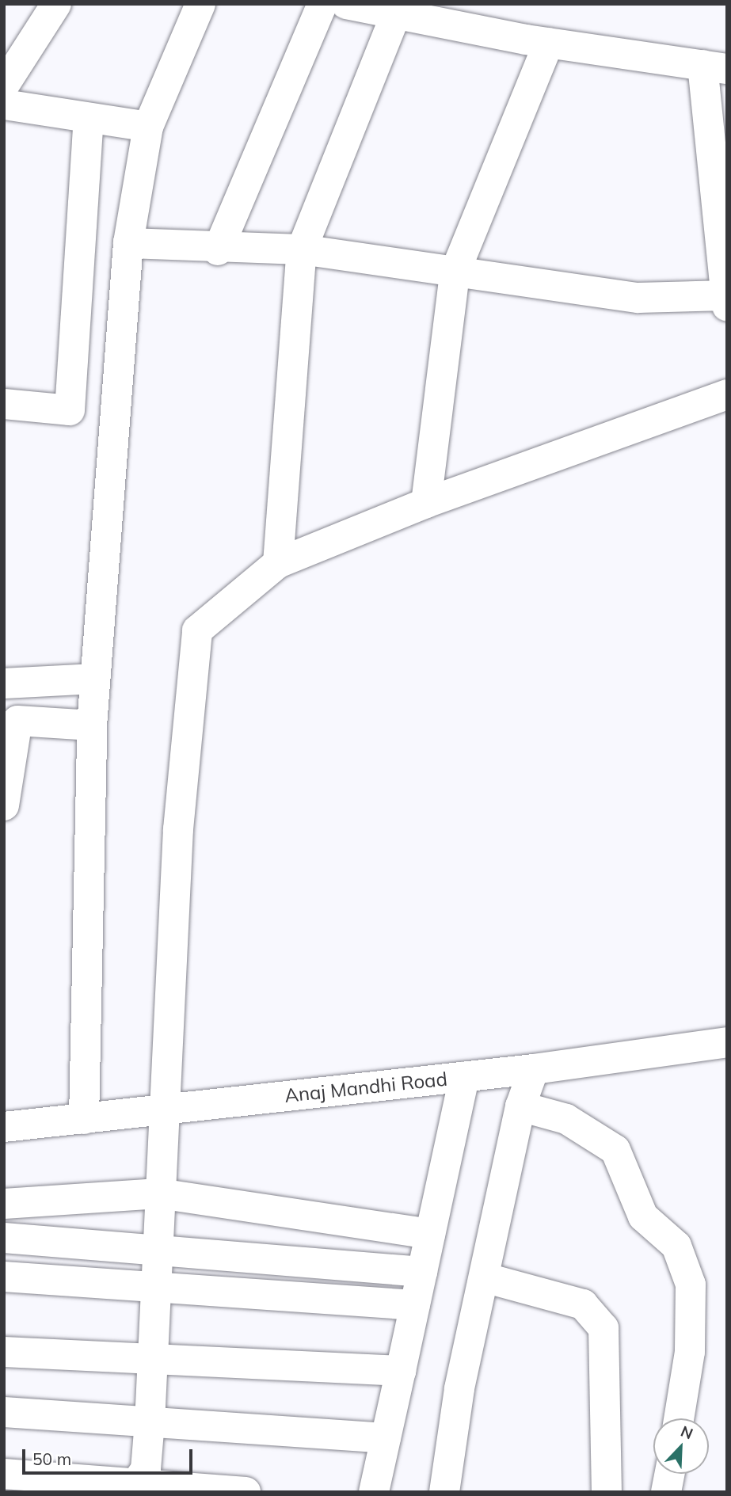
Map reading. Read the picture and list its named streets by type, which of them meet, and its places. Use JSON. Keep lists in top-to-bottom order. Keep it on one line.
{"streets":{"street":["Anaj Mandhi Road"]},"scale_bar":"50 m","north":"top right"}
